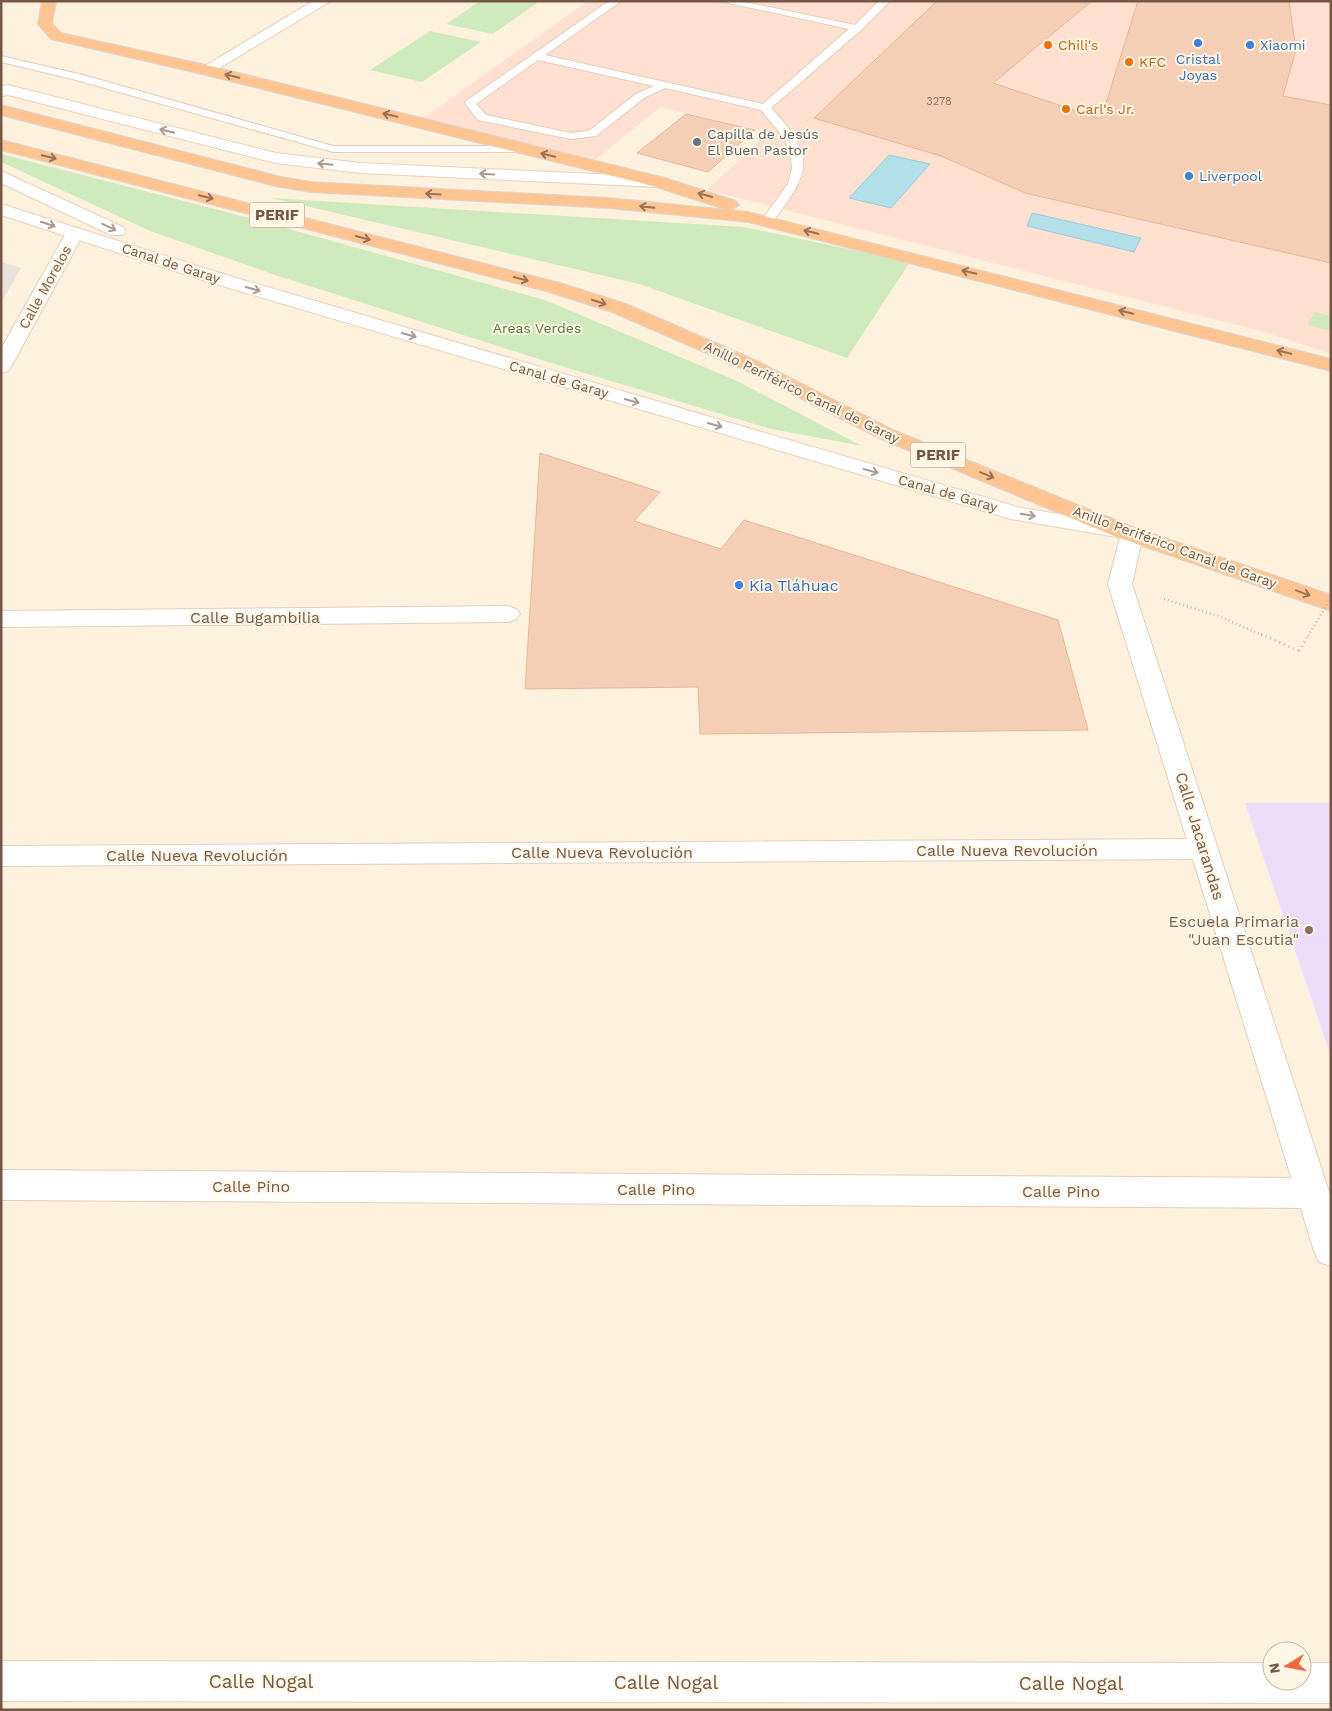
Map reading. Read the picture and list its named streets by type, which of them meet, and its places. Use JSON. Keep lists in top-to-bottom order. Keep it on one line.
{"streets":{"highway":["PERIF","Anillo Periférico Canal de Garay"],"street":["Canal de Garay","Calle Morelos","Calle Bugambilia","Calle Jacarandas","Calle Nueva Revolución","Calle Pino","Calle Nogal"]},"crossings":[["Canal de Garay","Calle Morelos"],["Canal de Garay","Anillo Periférico Canal de Garay"],["Calle Jacarandas","Calle Nueva Revolución"],["Calle Jacarandas","Calle Pino"]],"parks":["Areas Verdes"],"places":["Cristal Joyas","Chili's","Xiaomi","KFC","Carl's Jr.","Capilla de Jesús El Buen Pastor","Liverpool","Kia Tláhuac","Escuela Primaria \"Juan Escutia\""],"house_numbers":["3278"],"north":"left"}
